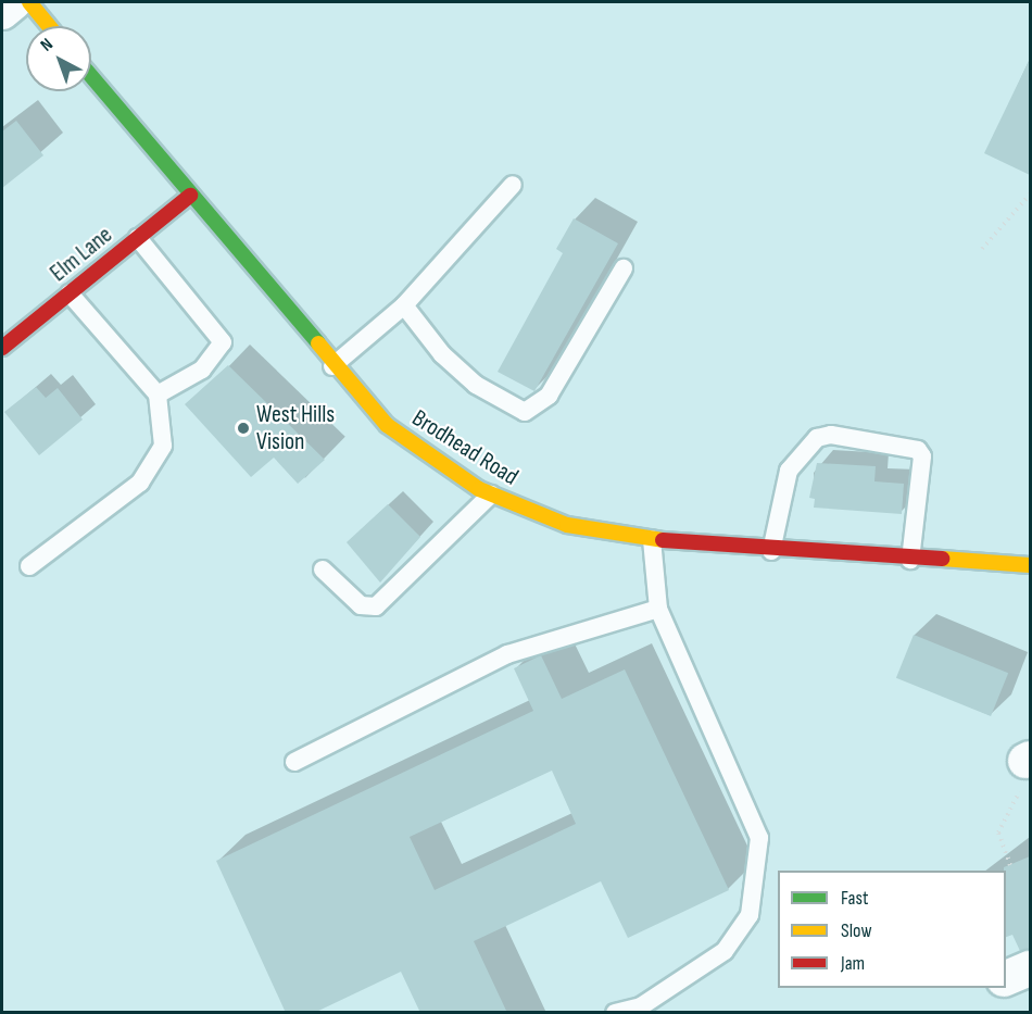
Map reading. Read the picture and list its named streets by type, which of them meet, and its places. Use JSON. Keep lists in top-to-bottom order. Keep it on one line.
{"streets":{"main road":["Elm Lane","Brodhead Road"]},"crossings":[["Elm Lane","Brodhead Road"]],"places":["West Hills Vision"],"legend":["Fast","Slow","Jam"],"north":"top left"}
